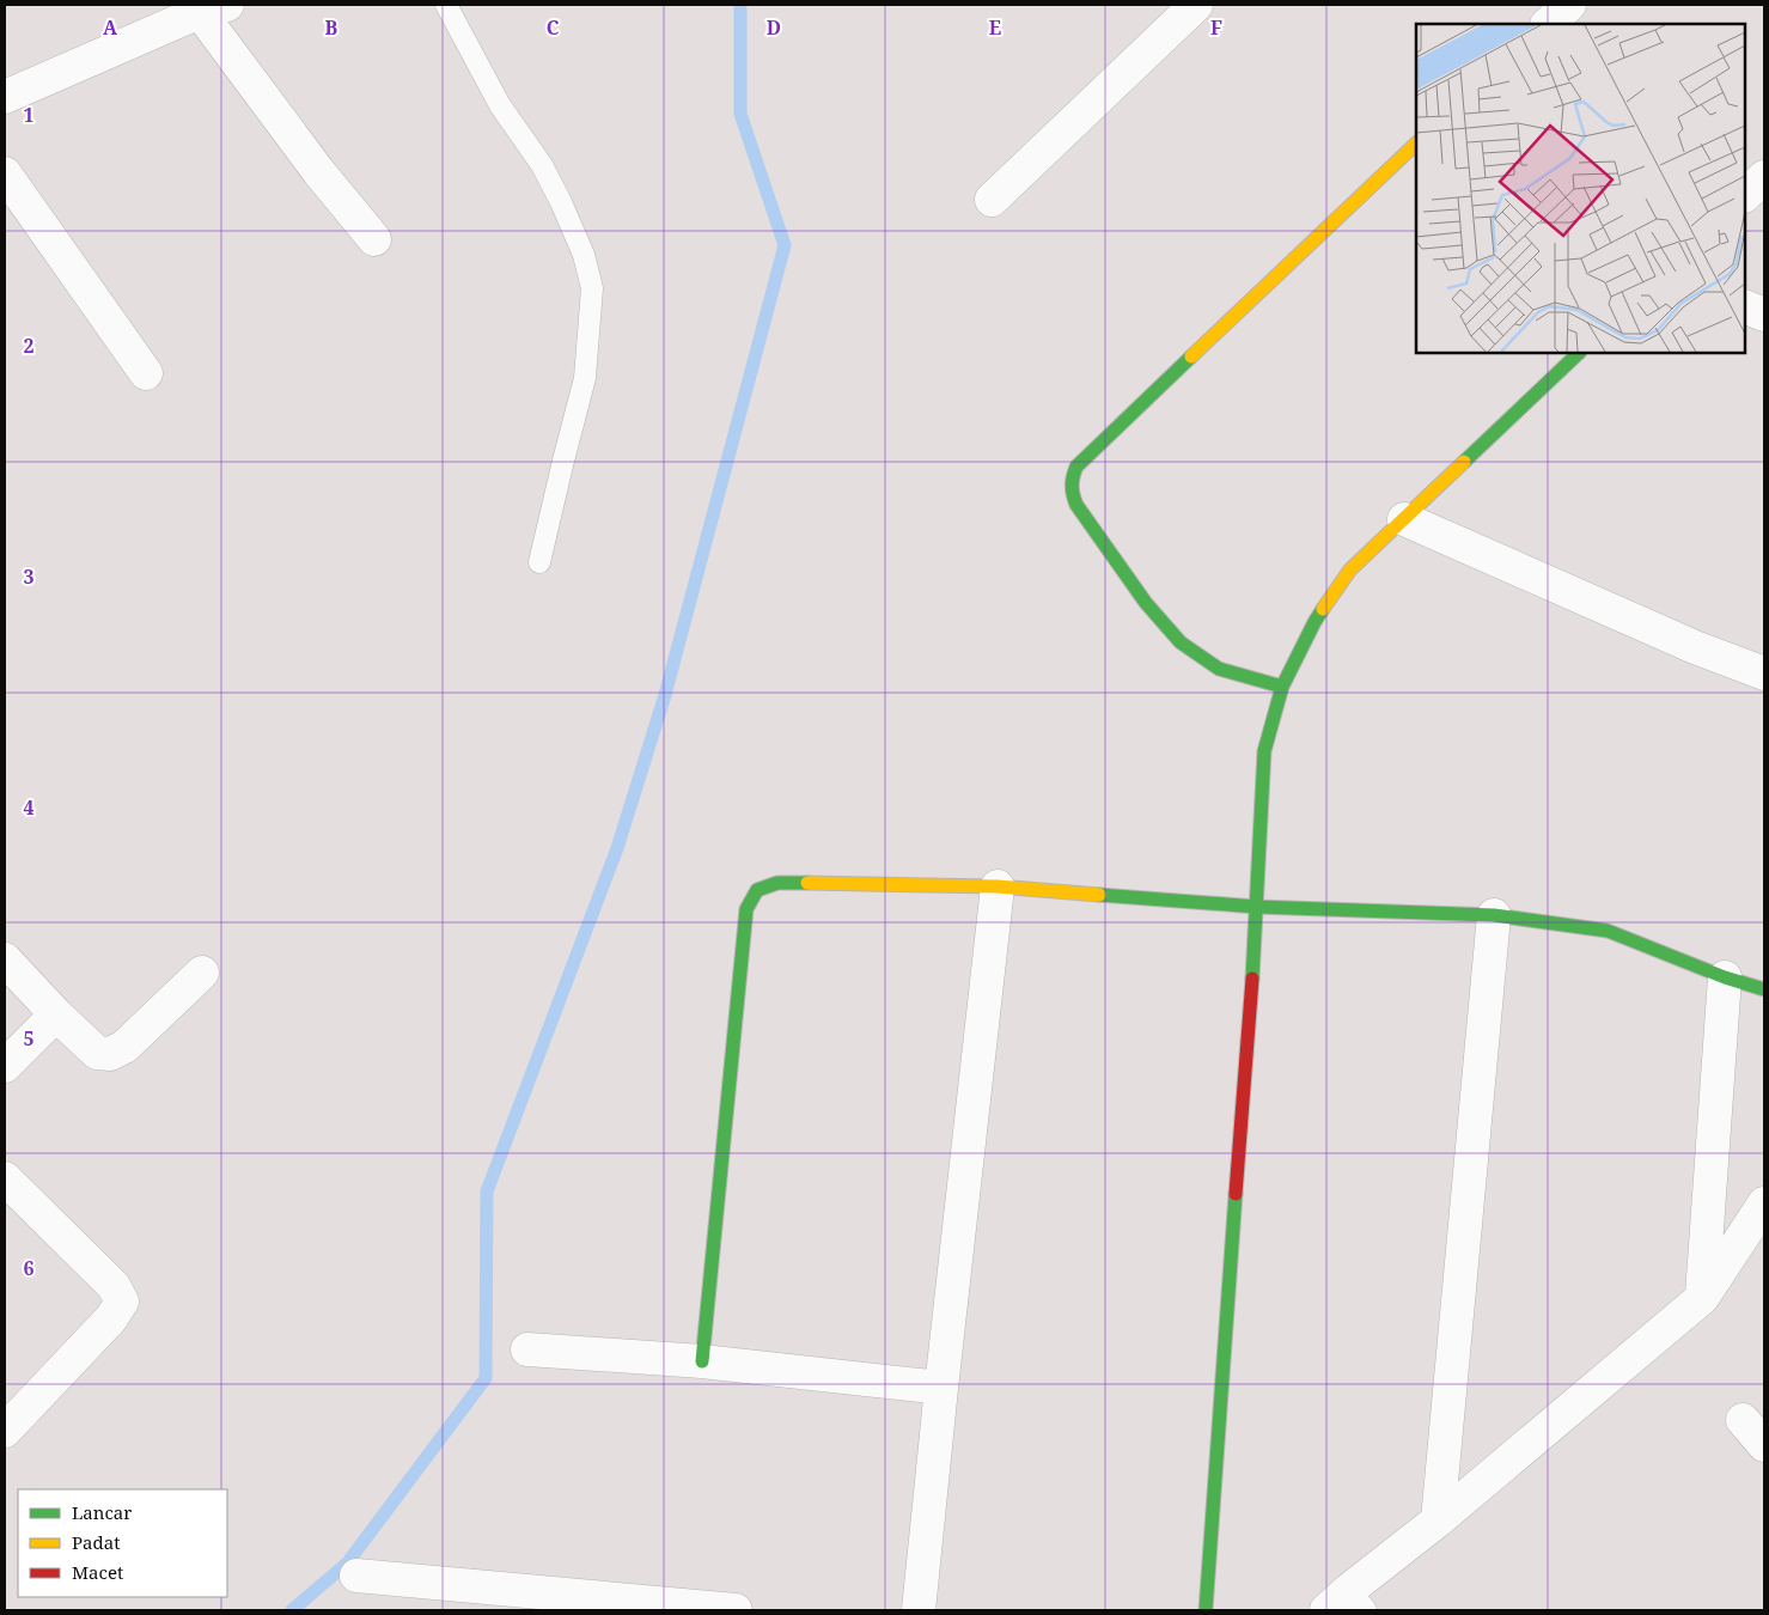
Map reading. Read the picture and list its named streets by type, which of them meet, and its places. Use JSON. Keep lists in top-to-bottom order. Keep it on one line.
{"legend":["Lancar","Padat","Macet"],"grid":{"columns":["A","B","C","D","E","F"],"rows":["1","2","3","4","5","6"]}}
